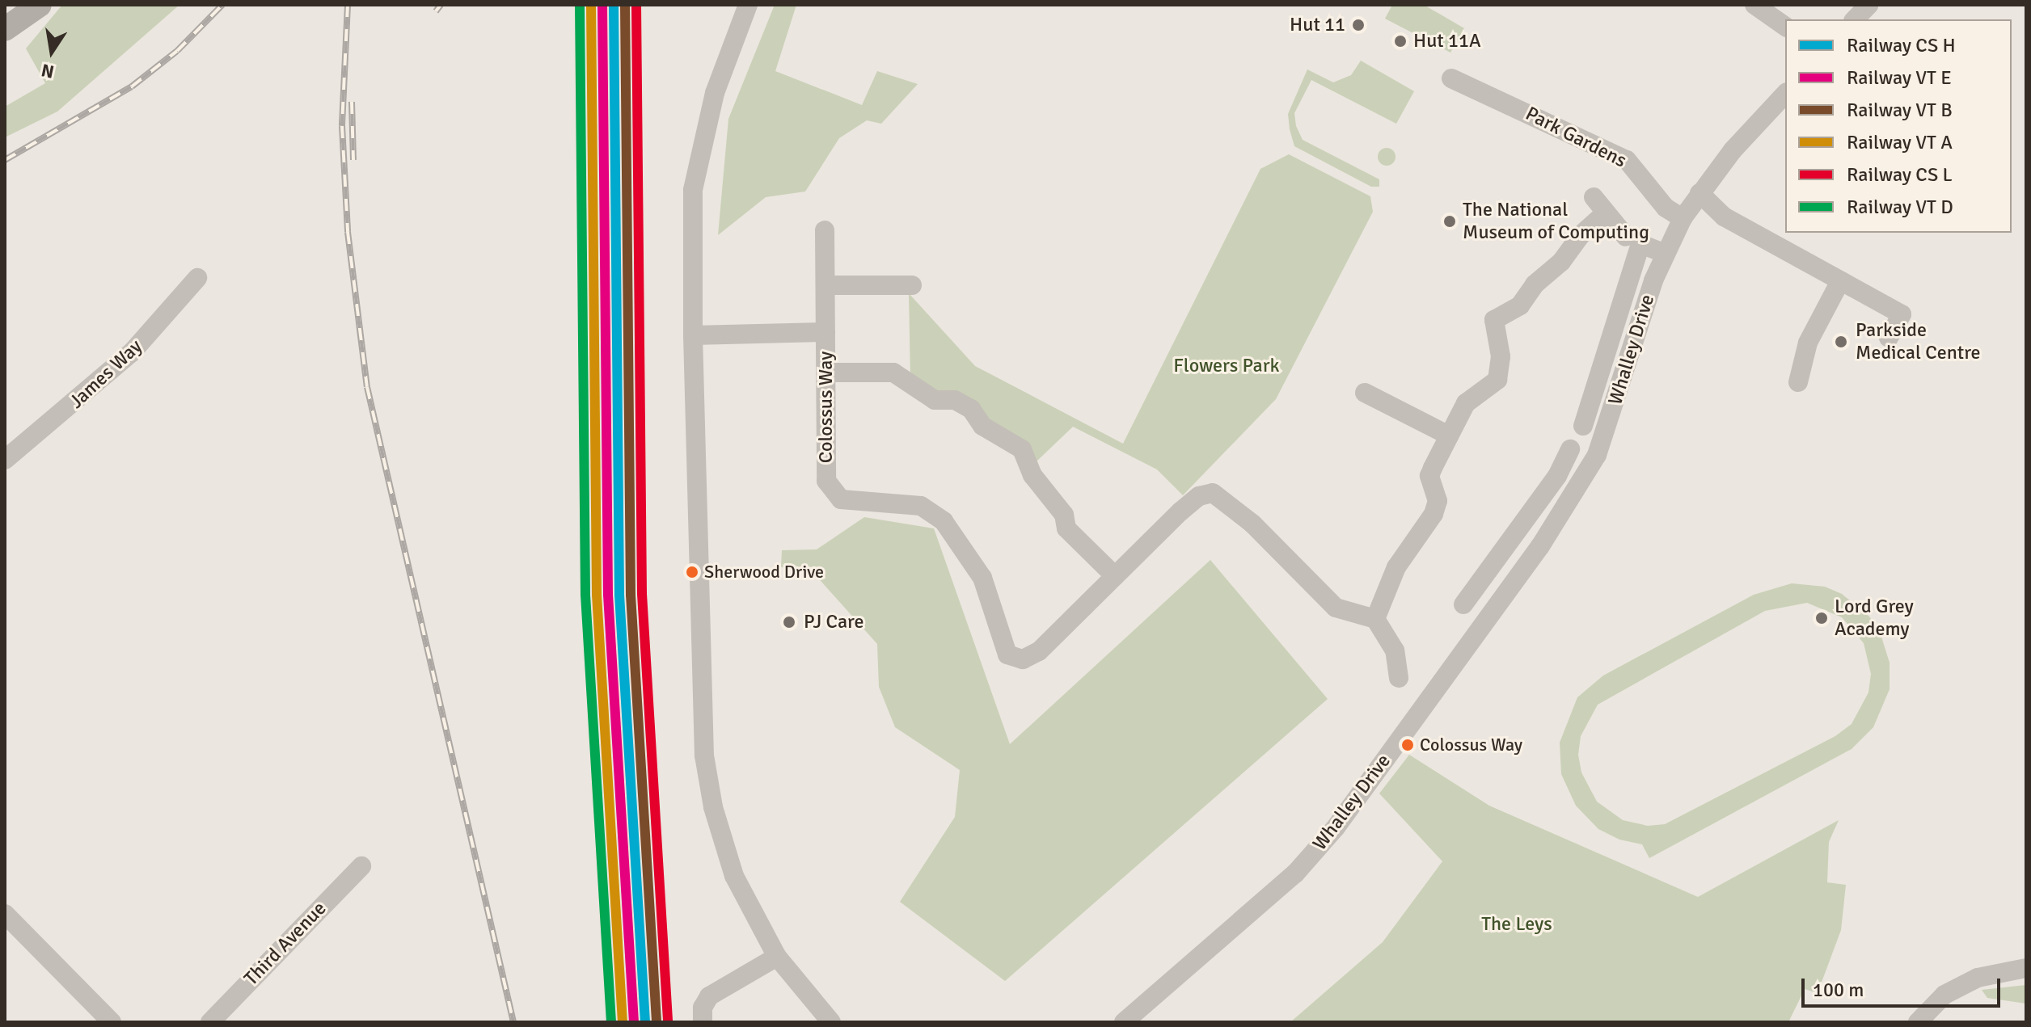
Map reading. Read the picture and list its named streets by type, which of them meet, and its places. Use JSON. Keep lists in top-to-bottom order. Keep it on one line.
{"streets":{"street":["Park Gardens","Whalley Drive","James Way","Colossus Way","Third Avenue"]},"crossings":[["Park Gardens","Whalley Drive"]],"parks":["Flowers Park","The Leys"],"places":["Hut 11","Hut 11A","The National Museum of Computing","Parkside Medical Centre","Sherwood Drive","Lord Grey Academy","PJ Care","Colossus Way"],"legend":["Railway CS H","Railway VT E","Railway VT B","Railway VT A","Railway CS L","Railway VT D"],"scale_bar":"100 m","north":"bottom"}
